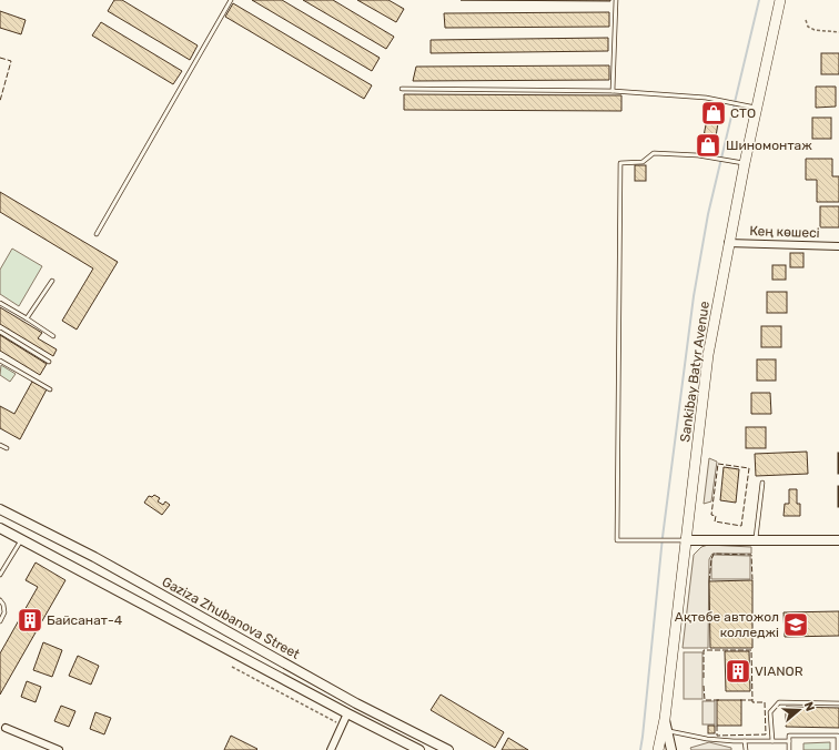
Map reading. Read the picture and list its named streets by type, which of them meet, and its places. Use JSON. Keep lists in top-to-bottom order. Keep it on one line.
{"streets":{"main road":["Sankibay Batyr Avenue"],"street":["Кең көшесі","Gaziza Zhubanova Street"]},"crossings":[["Кең көшесі","Sankibay Batyr Avenue"]],"places":{"shop":["СТО","Шиномонтаж"],"building":["Байсанат-4","VIANOR"],"school or university":["Ақтөбе автожол колледжі"]},"north":"right"}
